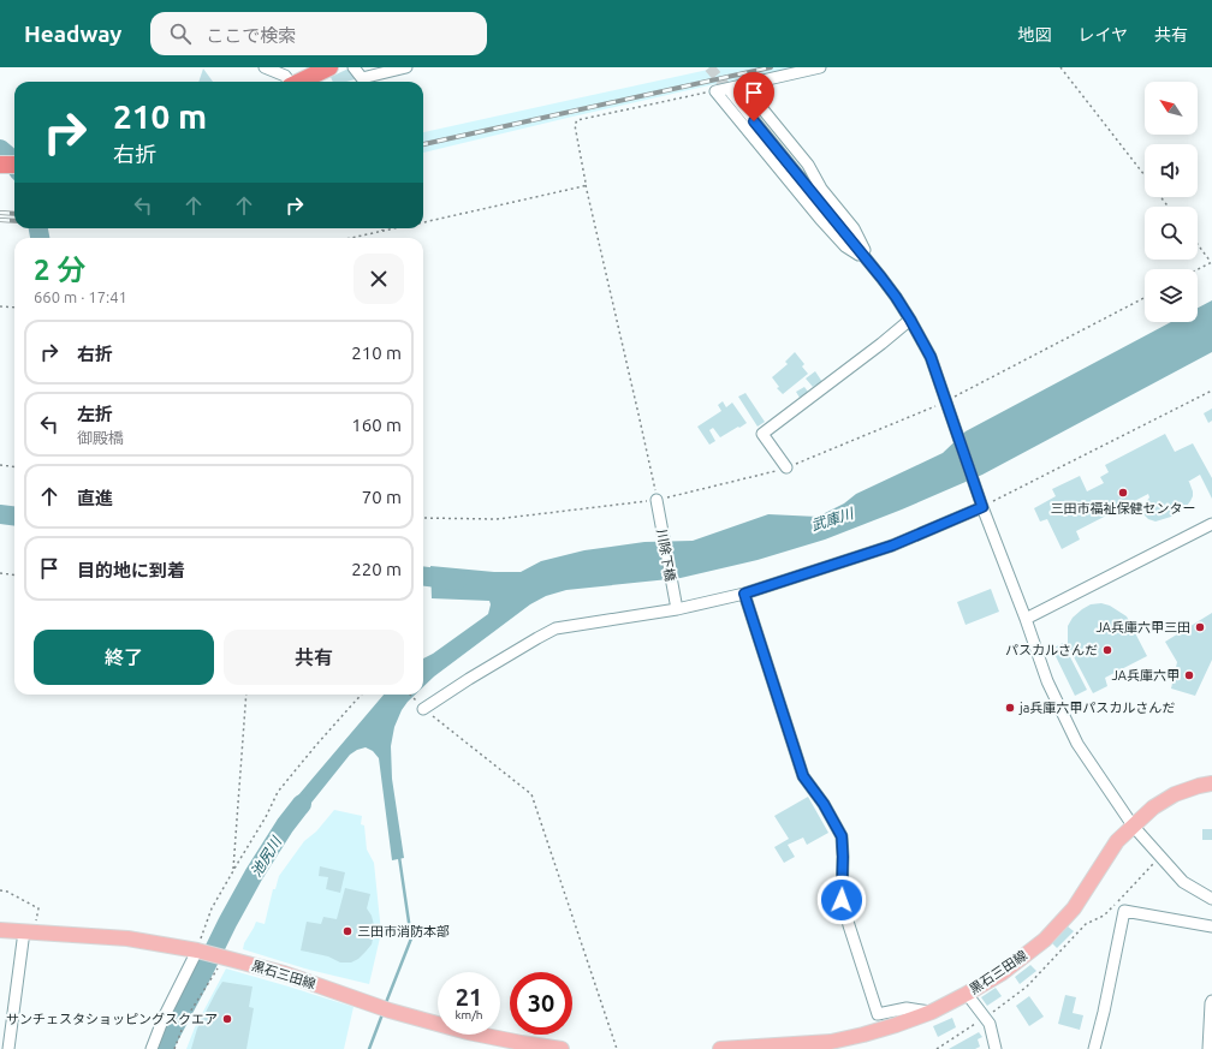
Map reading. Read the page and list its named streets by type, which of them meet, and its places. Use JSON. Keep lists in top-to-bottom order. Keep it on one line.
{"streets":{"main road":["黒石三田線"],"street":["川除下橋"]},"water":["武庫川","池尻川"],"places":["三田市福祉保健センター","JA兵庫六甲三田","パスカルさんだ","JA兵庫六甲","ja兵庫六甲パスカルさんだ","三田市消防本部","サンチェスタショッピングスクエア"],"north":"top left","page":{"header":"Headway","search":"ここで検索","nav":["地図","レイヤ","共有"],"turn":["210 m","右折"],"heading":["2 分","660 m · 17:41"],"list":[{"name":"右折","value":"210 m"},{"name":"左折","note":"御殿橋","value":"160 m"},{"name":"直進","value":"70 m"},{"name":"目的地に到着","value":"220 m"}],"buttons":["終了","共有"],"speed":"21 km/h","limit":"30"}}
